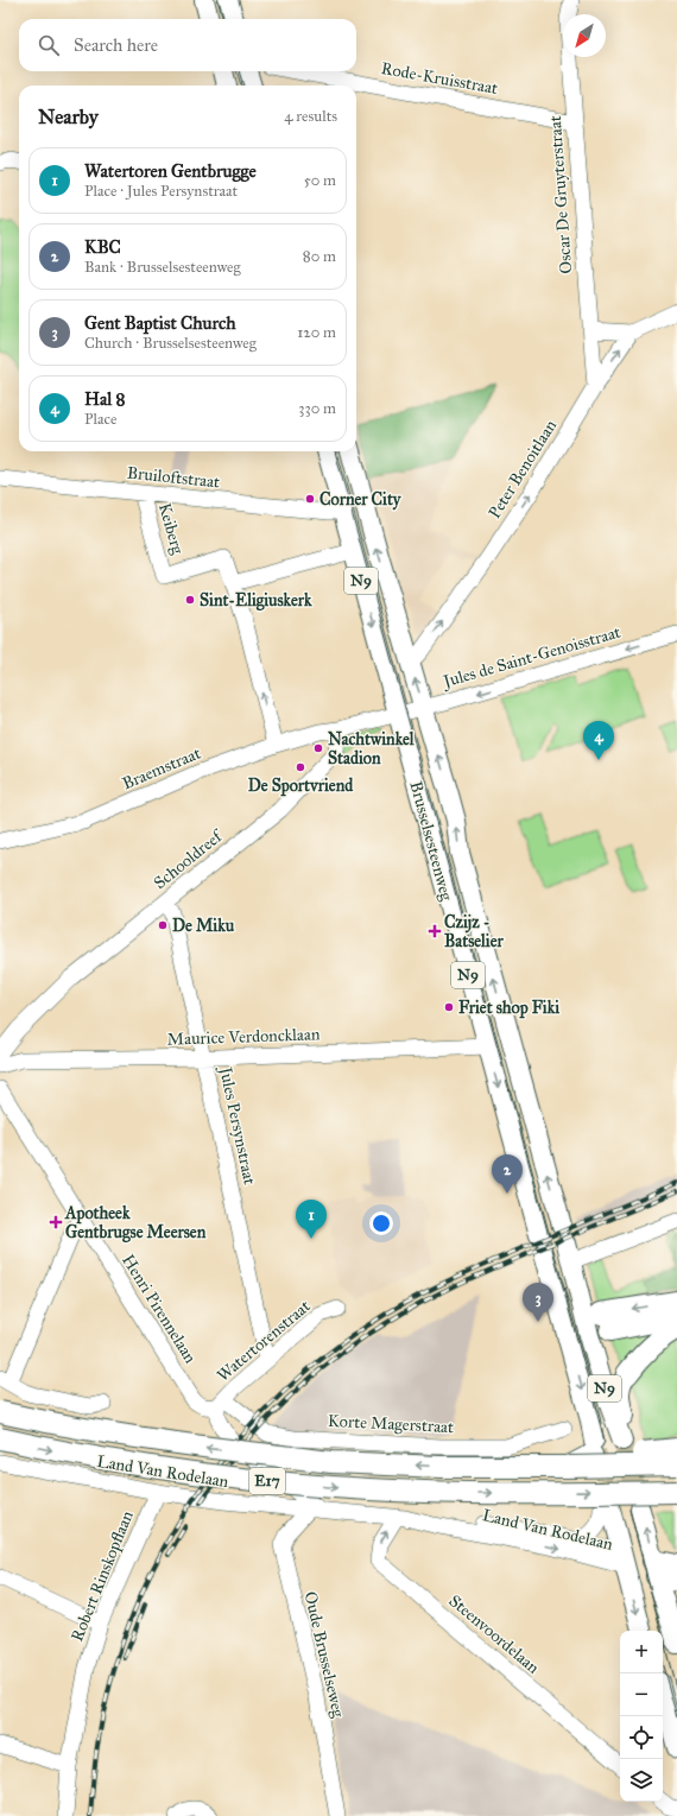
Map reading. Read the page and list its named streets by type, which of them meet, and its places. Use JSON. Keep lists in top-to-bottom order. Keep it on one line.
{"streets":{"highway":["E17"],"main road":["N9","Brusselsesteenweg"],"street":["Rode-Kruisstraat","Oscar De Gruyterstraat","Peter Benoitlaan","Bruiloftstraat","Keiberg","Jules de Saint-Genoisstraat","Braemstraat","Schooldreef","Maurice Verdoncklaan","Jules Persynstraat","Henri Pirennelaan","Watertorenstraat","Korte Magerstraat","Land Van Rodelaan","Robert Rinskopflaan","Steenvoordelaan","Oude Brusselseweg"]},"crossings":[["Rode-Kruisstraat","Oscar De Gruyterstraat"],["Oscar De Gruyterstraat","Peter Benoitlaan"],["Peter Benoitlaan","Brusselsesteenweg"],["Bruiloftstraat","Keiberg"],["Bruiloftstraat","Brusselsesteenweg"],["Jules de Saint-Genoisstraat","Brusselsesteenweg"],["Braemstraat","Schooldreef"],["Brusselsesteenweg","Maurice Verdoncklaan"],["Schooldreef","Jules Persynstraat"],["Maurice Verdoncklaan","Jules Persynstraat"],["Jules Persynstraat","Watertorenstraat"],["Henri Pirennelaan","Watertorenstraat"],["Henri Pirennelaan","Korte Magerstraat"],["Watertorenstraat","Korte Magerstraat"],["Land Van Rodelaan","Robert Rinskopflaan"],["Land Van Rodelaan","Steenvoordelaan"],["Land Van Rodelaan","Oude Brusselseweg"]],"one_way":["Peter Benoitlaan","Jules de Saint-Genoisstraat","Steenvoordelaan"],"places":{"other":["Corner City","Sint-Eligiuskerk","Nachtwinkel Stadion","De Sportvriend","De Miku","Friet shop Fiki"],"health":["Czijz - Batselier","Apotheek Gentbrugse Meersen"]},"north":"bottom left","page":{"search":"Search here","heading":["Nearby","4 results"],"list":[{"mark":"1","name":"Watertoren Gentbrugge","note":"Place · Jules Persynstraat","value":"50 m"},{"mark":"2","name":"KBC","note":"Bank · Brusselsesteenweg","value":"80 m"},{"mark":"3","name":"Gent Baptist Church","note":"Church · Brusselsesteenweg","value":"120 m"},{"mark":"4","name":"Hal 8","note":"Place","value":"330 m"}],"pins":["4","2","1","3"],"map_buttons":["+","−"]}}
